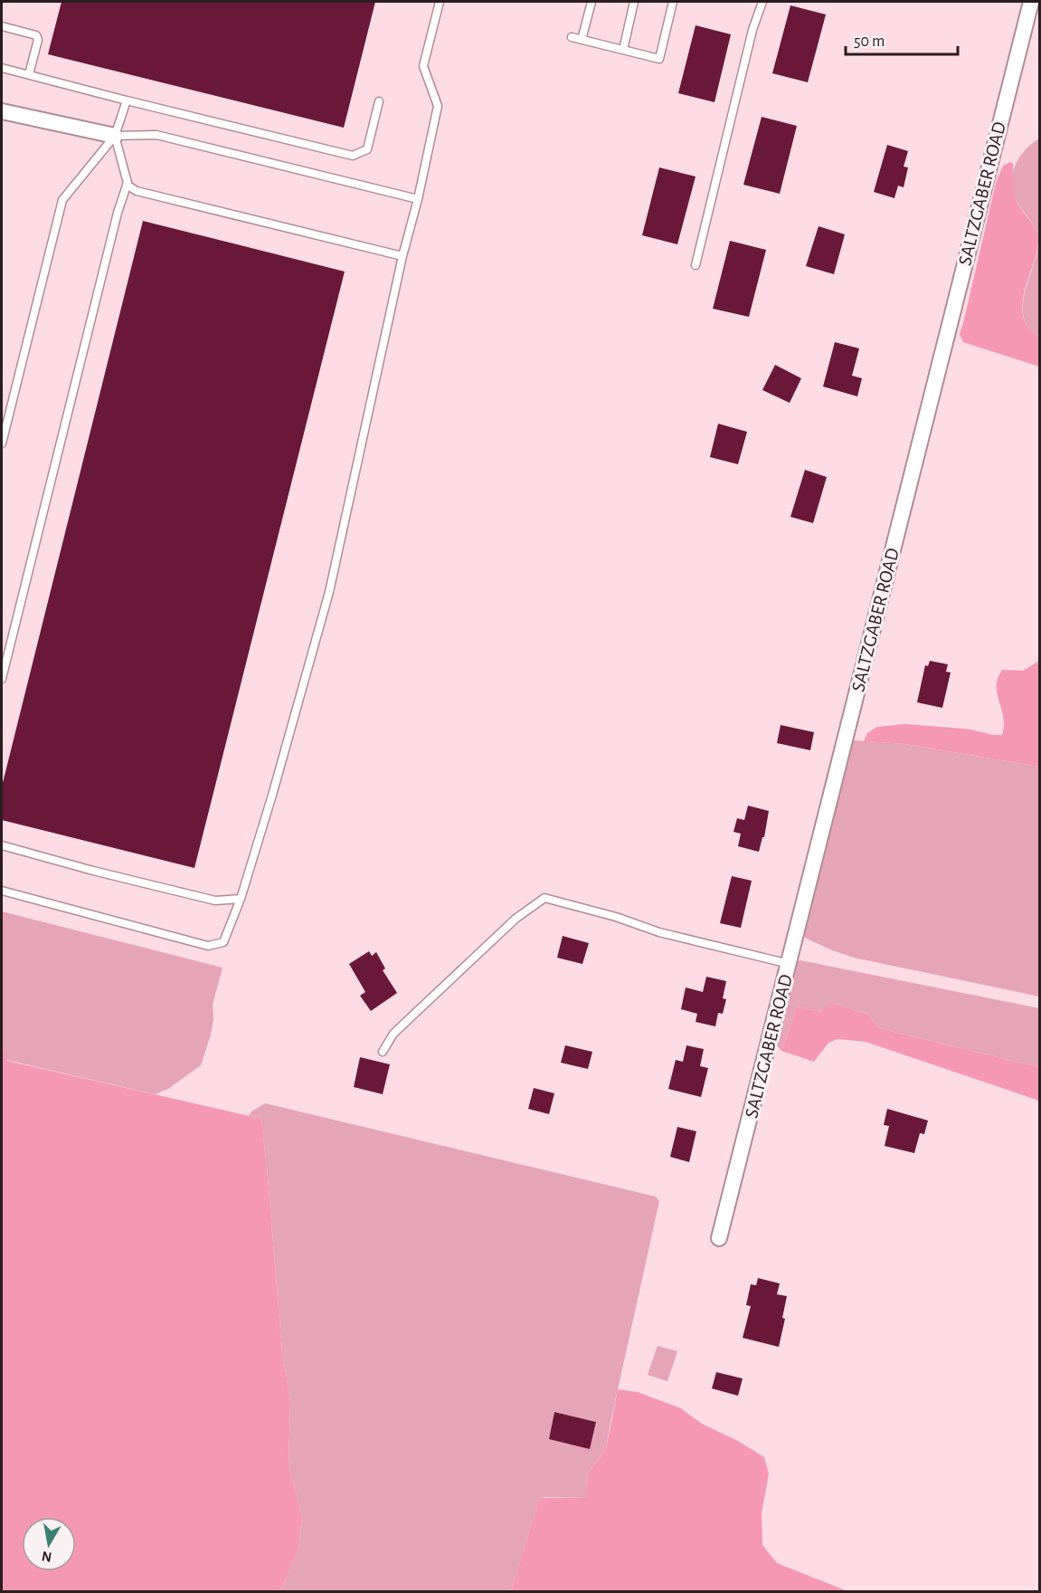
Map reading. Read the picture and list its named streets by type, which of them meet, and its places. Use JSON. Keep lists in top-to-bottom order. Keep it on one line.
{"streets":{"street":["SALTZGABER ROAD"]},"scale_bar":"50 m","north":"bottom"}
